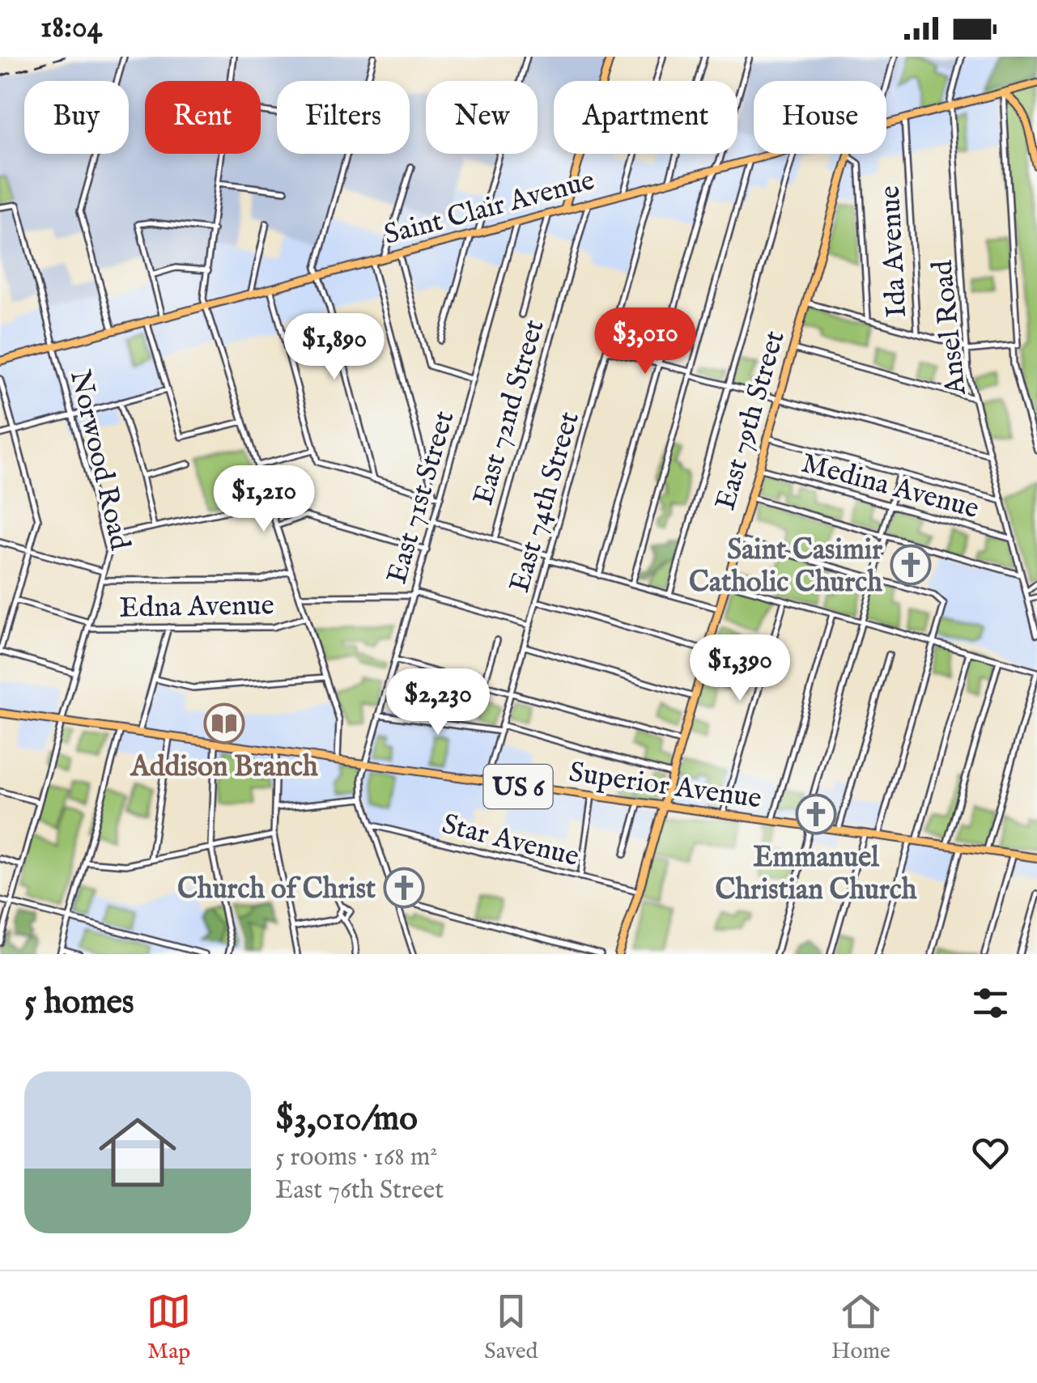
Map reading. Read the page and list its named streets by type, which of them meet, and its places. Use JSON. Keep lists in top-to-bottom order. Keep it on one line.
{"streets":{"main road":["Saint Clair Avenue","East 79th Street","Superior Avenue","US 6"],"street":["Ida Avenue","Ansel Road","East 72nd Street","Norwood Road","Medina Avenue","East 71st Street","East 74th Street","Edna Avenue","Star Avenue"]},"crossings":[["Saint Clair Avenue","Ida Avenue"],["Saint Clair Avenue","Ansel Road"],["Saint Clair Avenue","East 72nd Street"],["Saint Clair Avenue","Norwood Road"],["Saint Clair Avenue","East 71st Street"],["Saint Clair Avenue","East 74th Street"],["Ansel Road","Medina Avenue"],["East 79th Street","Medina Avenue"],["East 79th Street","Superior Avenue"],["East 79th Street","Star Avenue"],["Norwood Road","Edna Avenue"],["Norwood Road","Superior Avenue"],["East 71st Street","Superior Avenue"],["East 74th Street","Superior Avenue"]],"places":{"church":["Saint Casimir Catholic Church","Emmanuel Christian Church","Church of Christ"],"library":["Addison Branch"]},"page":{"status":"18:04","chip":["Buy","Rent","Filters","New","Apartment","House"],"price":["$3,010","$1,890","$1,210","$1,390","$2,230"],"heading":"5 homes","list":[{"name":"$3,010/mo","note":"5 rooms · 168 m² · East 76th Street"}],"tabs":["Map","Saved","Home"]}}
